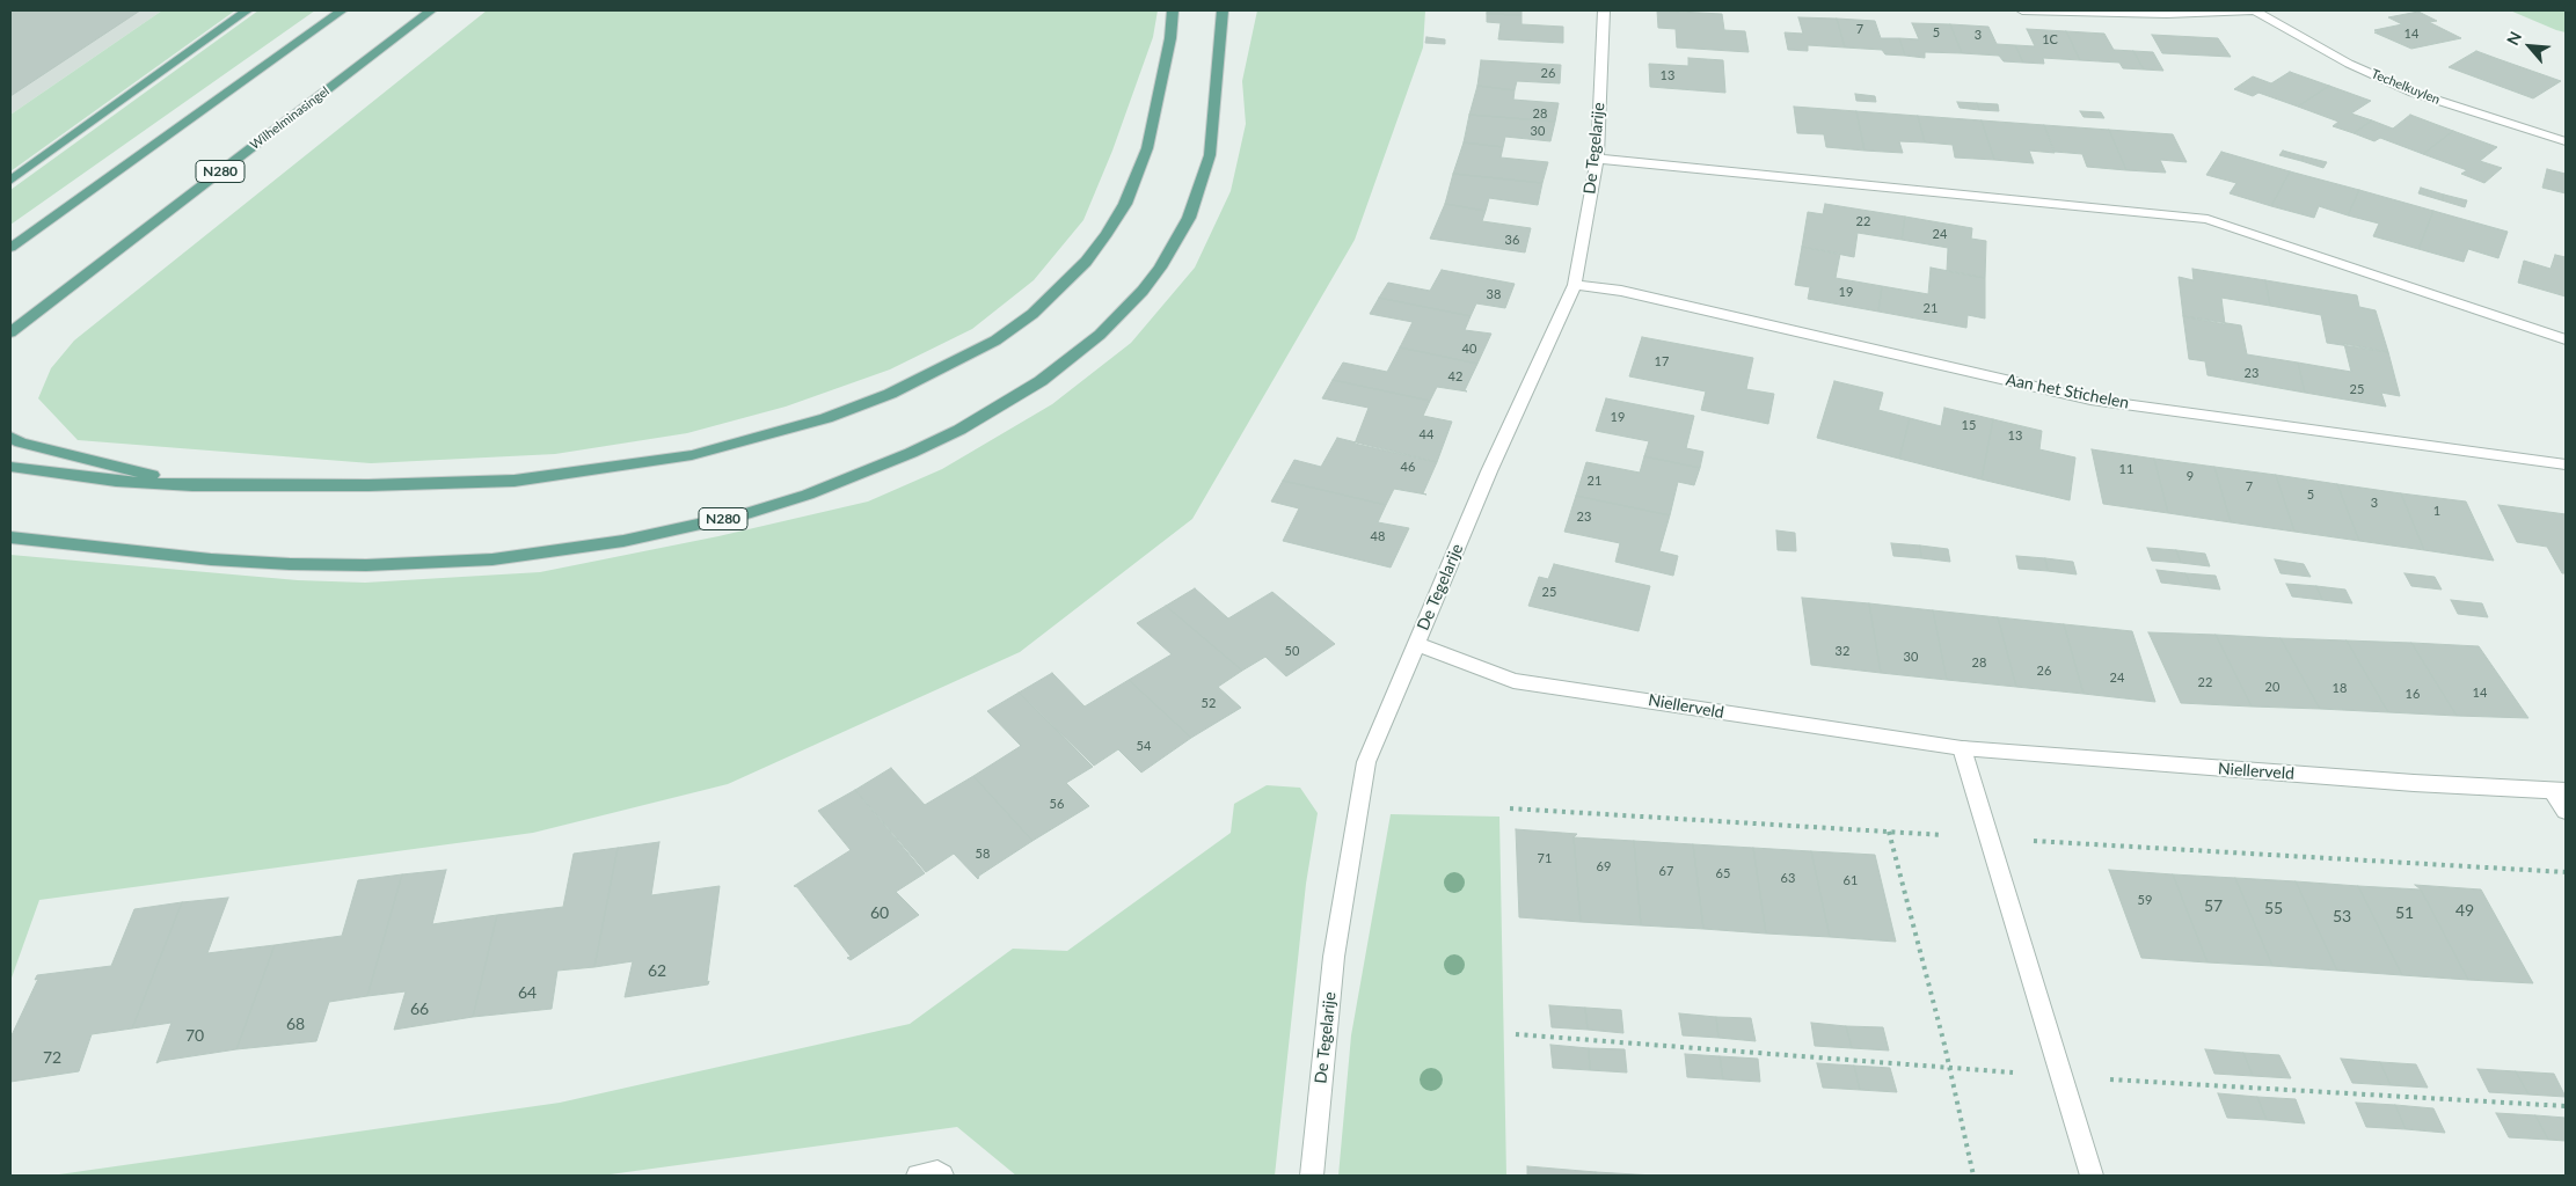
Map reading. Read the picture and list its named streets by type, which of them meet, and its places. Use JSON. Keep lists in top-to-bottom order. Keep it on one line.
{"streets":{"main road":["Wilhelminasingel","N280"],"street":["Techelkuylen","De Tegelarije","Aan het Stichelen","Niellerveld"]},"crossings":[["De Tegelarije","Aan het Stichelen"],["De Tegelarije","Niellerveld"]],"house_numbers":["7","5","14","3","1C","26","13","28","30","22","24","36","19","38","21","40","17","23","42","25","19","15","44","13","46","11","9","21","7","5","3","1","23","48","25","50","32","30","28","26","24","22","20","18","14","16","52","54","56","58","71","69","67","65","63","61","59","57","55","49","60","51","53","62","64","66","68","70","72"],"north":"top left"}
